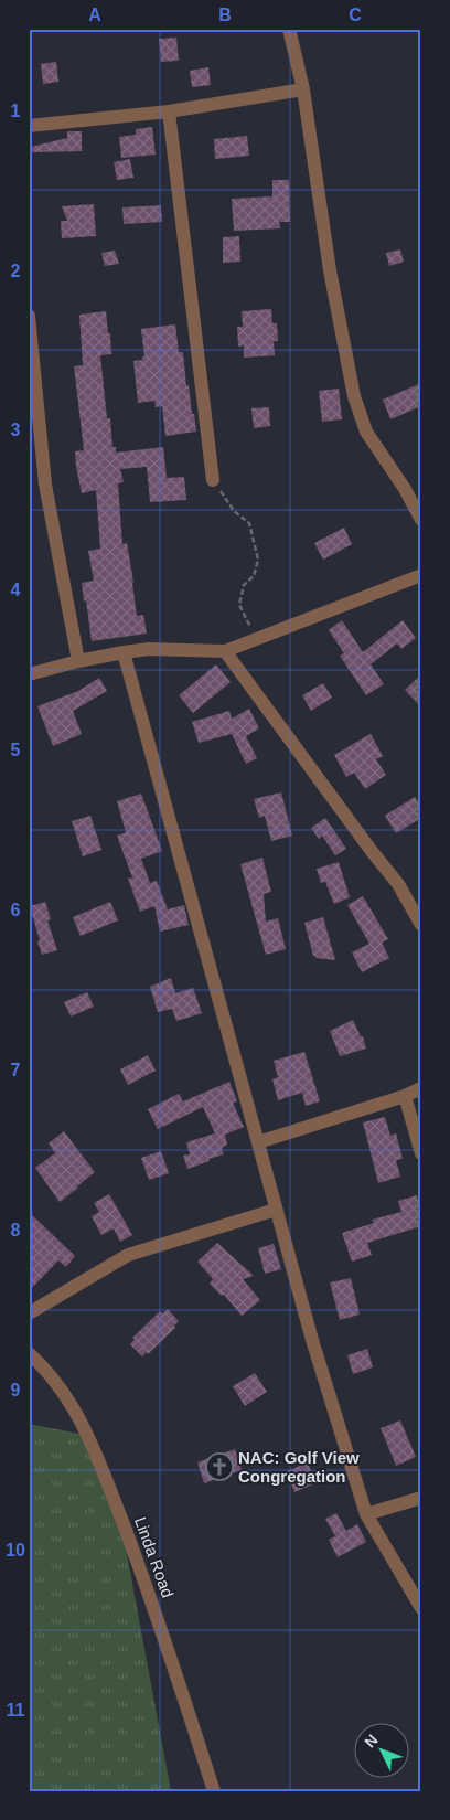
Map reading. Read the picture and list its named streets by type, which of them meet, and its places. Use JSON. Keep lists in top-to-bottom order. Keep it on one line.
{"streets":{"street":["Linda Road"]},"places":{"church":["NAC: Golf View Congregation"]},"north":"top left","grid":{"columns":["A","B","C"],"rows":["1","2","3","4","5","6","7","8","9","10","11"]}}
